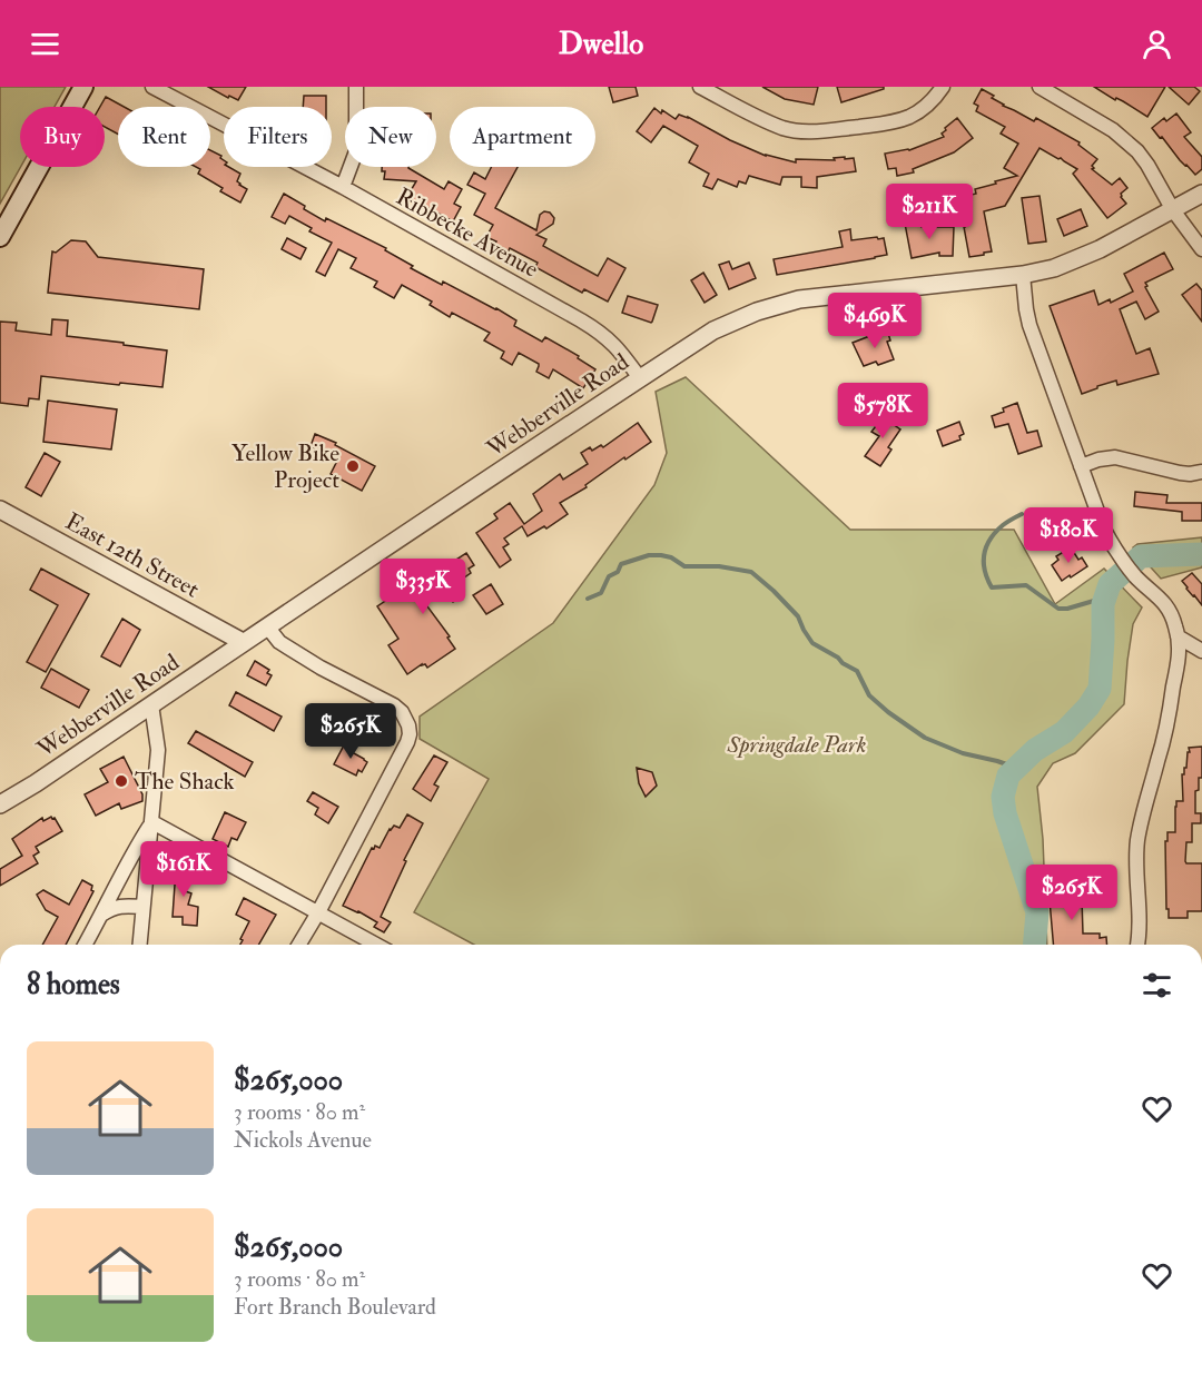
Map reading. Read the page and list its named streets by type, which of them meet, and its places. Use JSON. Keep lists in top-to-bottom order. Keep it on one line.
{"streets":{"street":["Ribbecke Avenue","Webberville Road","East 12th Street"]},"crossings":[["Ribbecke Avenue","Webberville Road"],["Webberville Road","East 12th Street"]],"parks":["Springdale Park"],"places":["Yellow Bike Project","The Shack"],"page":{"header":"Dwello","chip":["Buy","Rent","Filters","New","Apartment"],"price":["$211K","$469K","$578K","$180K","$335K","$265K","$161K","$265K"],"heading":"8 homes","list":[{"name":"$265,000","note":"3 rooms · 80 m² · Nickols Avenue"},{"name":"$265,000","note":"3 rooms · 80 m² · Fort Branch Boulevard"}]}}
